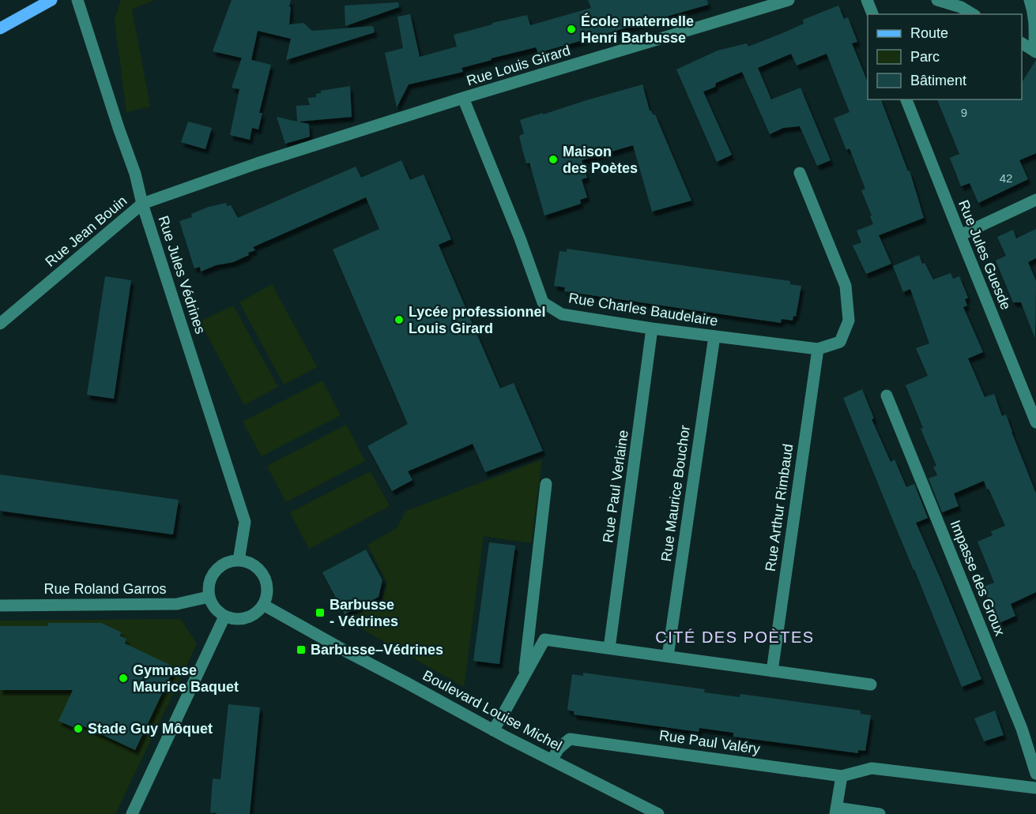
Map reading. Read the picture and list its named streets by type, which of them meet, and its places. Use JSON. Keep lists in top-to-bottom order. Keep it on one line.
{"streets":{"street":["Rue Louis Girard","Rue Jean Bouin","Rue Jules Guesde","Rue Jules Védrines","Rue Charles Baudelaire","Rue Paul Verlaine","Rue Maurice Bouchor","Rue Arthur Rimbaud","Impasse des Groux","Rue Roland Garros","Boulevard Louise Michel","Rue Paul Valéry"]},"crossings":[["Rue Louis Girard","Rue Jean Bouin"],["Rue Louis Girard","Rue Charles Baudelaire"],["Rue Jean Bouin","Rue Jules Védrines"],["Rue Jules Védrines","Rue Roland Garros"],["Rue Jules Védrines","Boulevard Louise Michel"],["Rue Charles Baudelaire","Rue Paul Verlaine"],["Rue Charles Baudelaire","Rue Maurice Bouchor"],["Rue Charles Baudelaire","Rue Arthur Rimbaud"],["Rue Roland Garros","Boulevard Louise Michel"],["Boulevard Louise Michel","Rue Paul Valéry"]],"districts":["CITÉ DES POÈTES"],"places":{"other":["École maternelle Henri Barbusse","Maison des Poètes","Lycée professionnel Louis Girard","Gymnase Maurice Baquet","Stade Guy Môquet"],"transit":["Barbusse - Védrines","Barbusse–Védrines"]},"house_numbers":["9","42"],"legend":["Route","Parc","Bâtiment"]}
